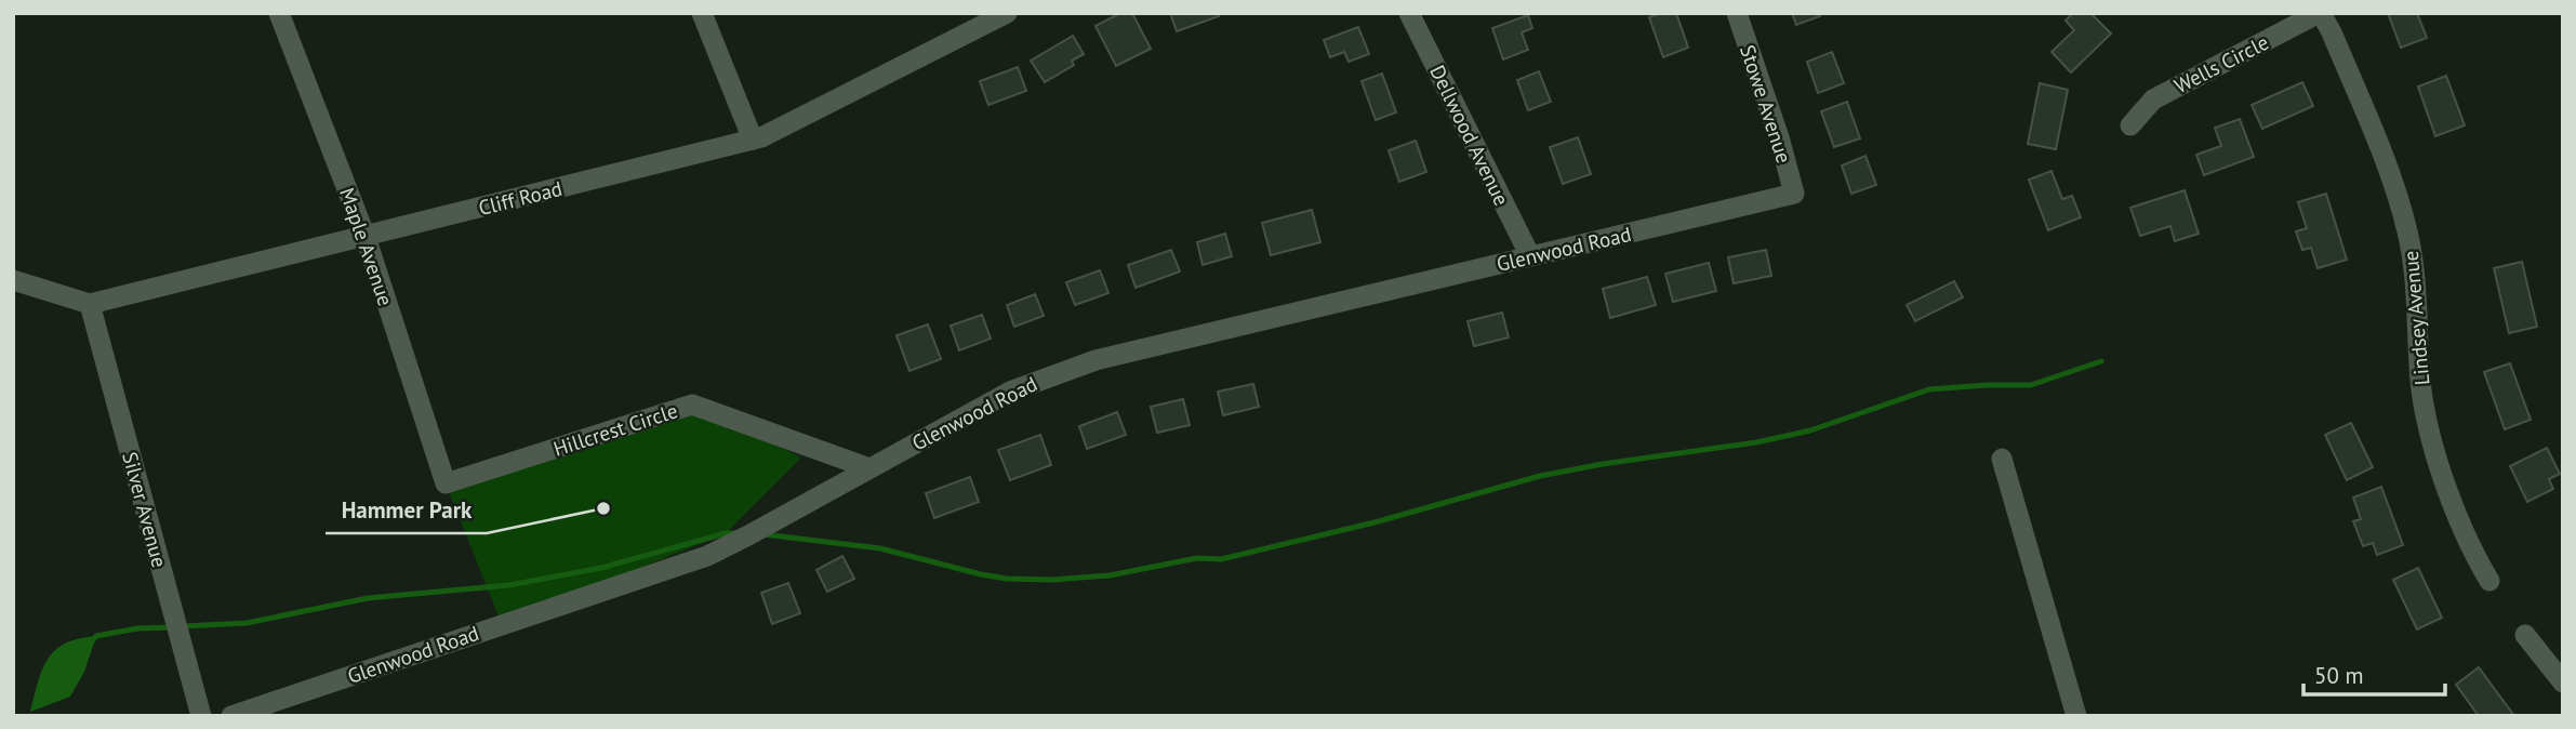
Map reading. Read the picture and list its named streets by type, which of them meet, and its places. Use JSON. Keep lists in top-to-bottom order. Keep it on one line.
{"streets":{"street":["Wells Circle","Stowe Avenue","Dellwood Avenue","Cliff Road","Maple Avenue","Glenwood Road","Lindsey Avenue","Hillcrest Circle","Silver Avenue"]},"crossings":[["Wells Circle","Lindsey Avenue"],["Stowe Avenue","Glenwood Road"],["Dellwood Avenue","Glenwood Road"],["Cliff Road","Maple Avenue"],["Cliff Road","Silver Avenue"],["Maple Avenue","Hillcrest Circle"],["Glenwood Road","Hillcrest Circle"]],"places":["Hammer Park"],"scale_bar":"50 m"}
